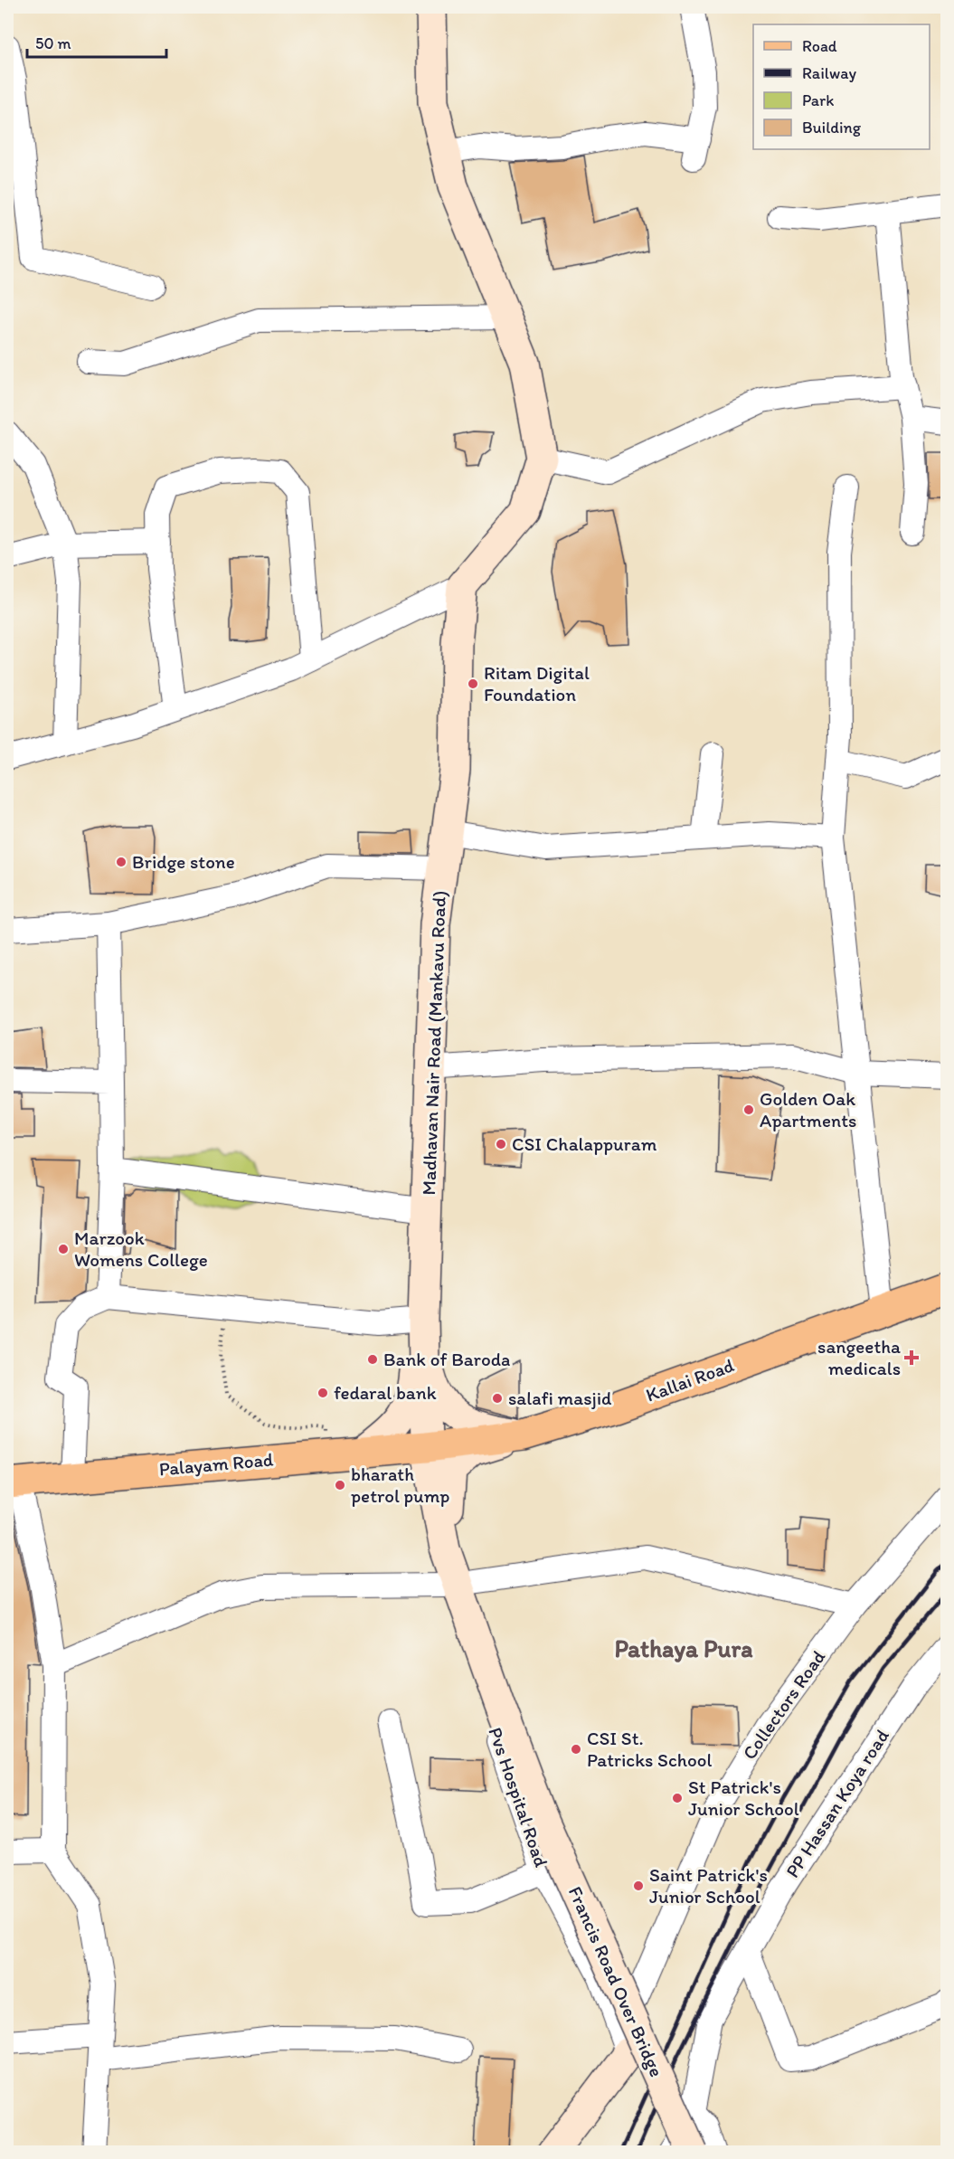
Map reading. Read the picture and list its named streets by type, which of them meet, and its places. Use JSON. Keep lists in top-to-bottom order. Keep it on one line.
{"streets":{"main road":["Madhavan Nair Road (Mankavu Road)","Kallai Road","Palayam Road","Pvs Hospital Road","Francis Road Over Bridge"],"street":["Collectors Road","PP Hassan Koya road"]},"crossings":[["Madhavan Nair Road (Mankavu Road)","Kallai Road"],["Madhavan Nair Road (Mankavu Road)","Palayam Road"],["Madhavan Nair Road (Mankavu Road)","Pvs Hospital Road"],["Madhavan Nair Road (Mankavu Road)","Francis Road Over Bridge"],["Kallai Road","Palayam Road"],["Collectors Road","Pvs Hospital Road"]],"districts":["Pathaya Pura"],"places":{"other":["Ritam Digital Foundation","Bridge stone","Golden Oak Apartments","CSI Chalappuram","Marzook Womens College","Bank of Baroda","fedaral bank","salafi masjid","bharath petrol pump","CSI St. Patricks School","St Patrick's Junior School","Saint Patrick's Junior School"],"health":["sangeetha medicals"]},"legend":["Road","Railway","Park","Building"],"scale_bar":"50 m"}
